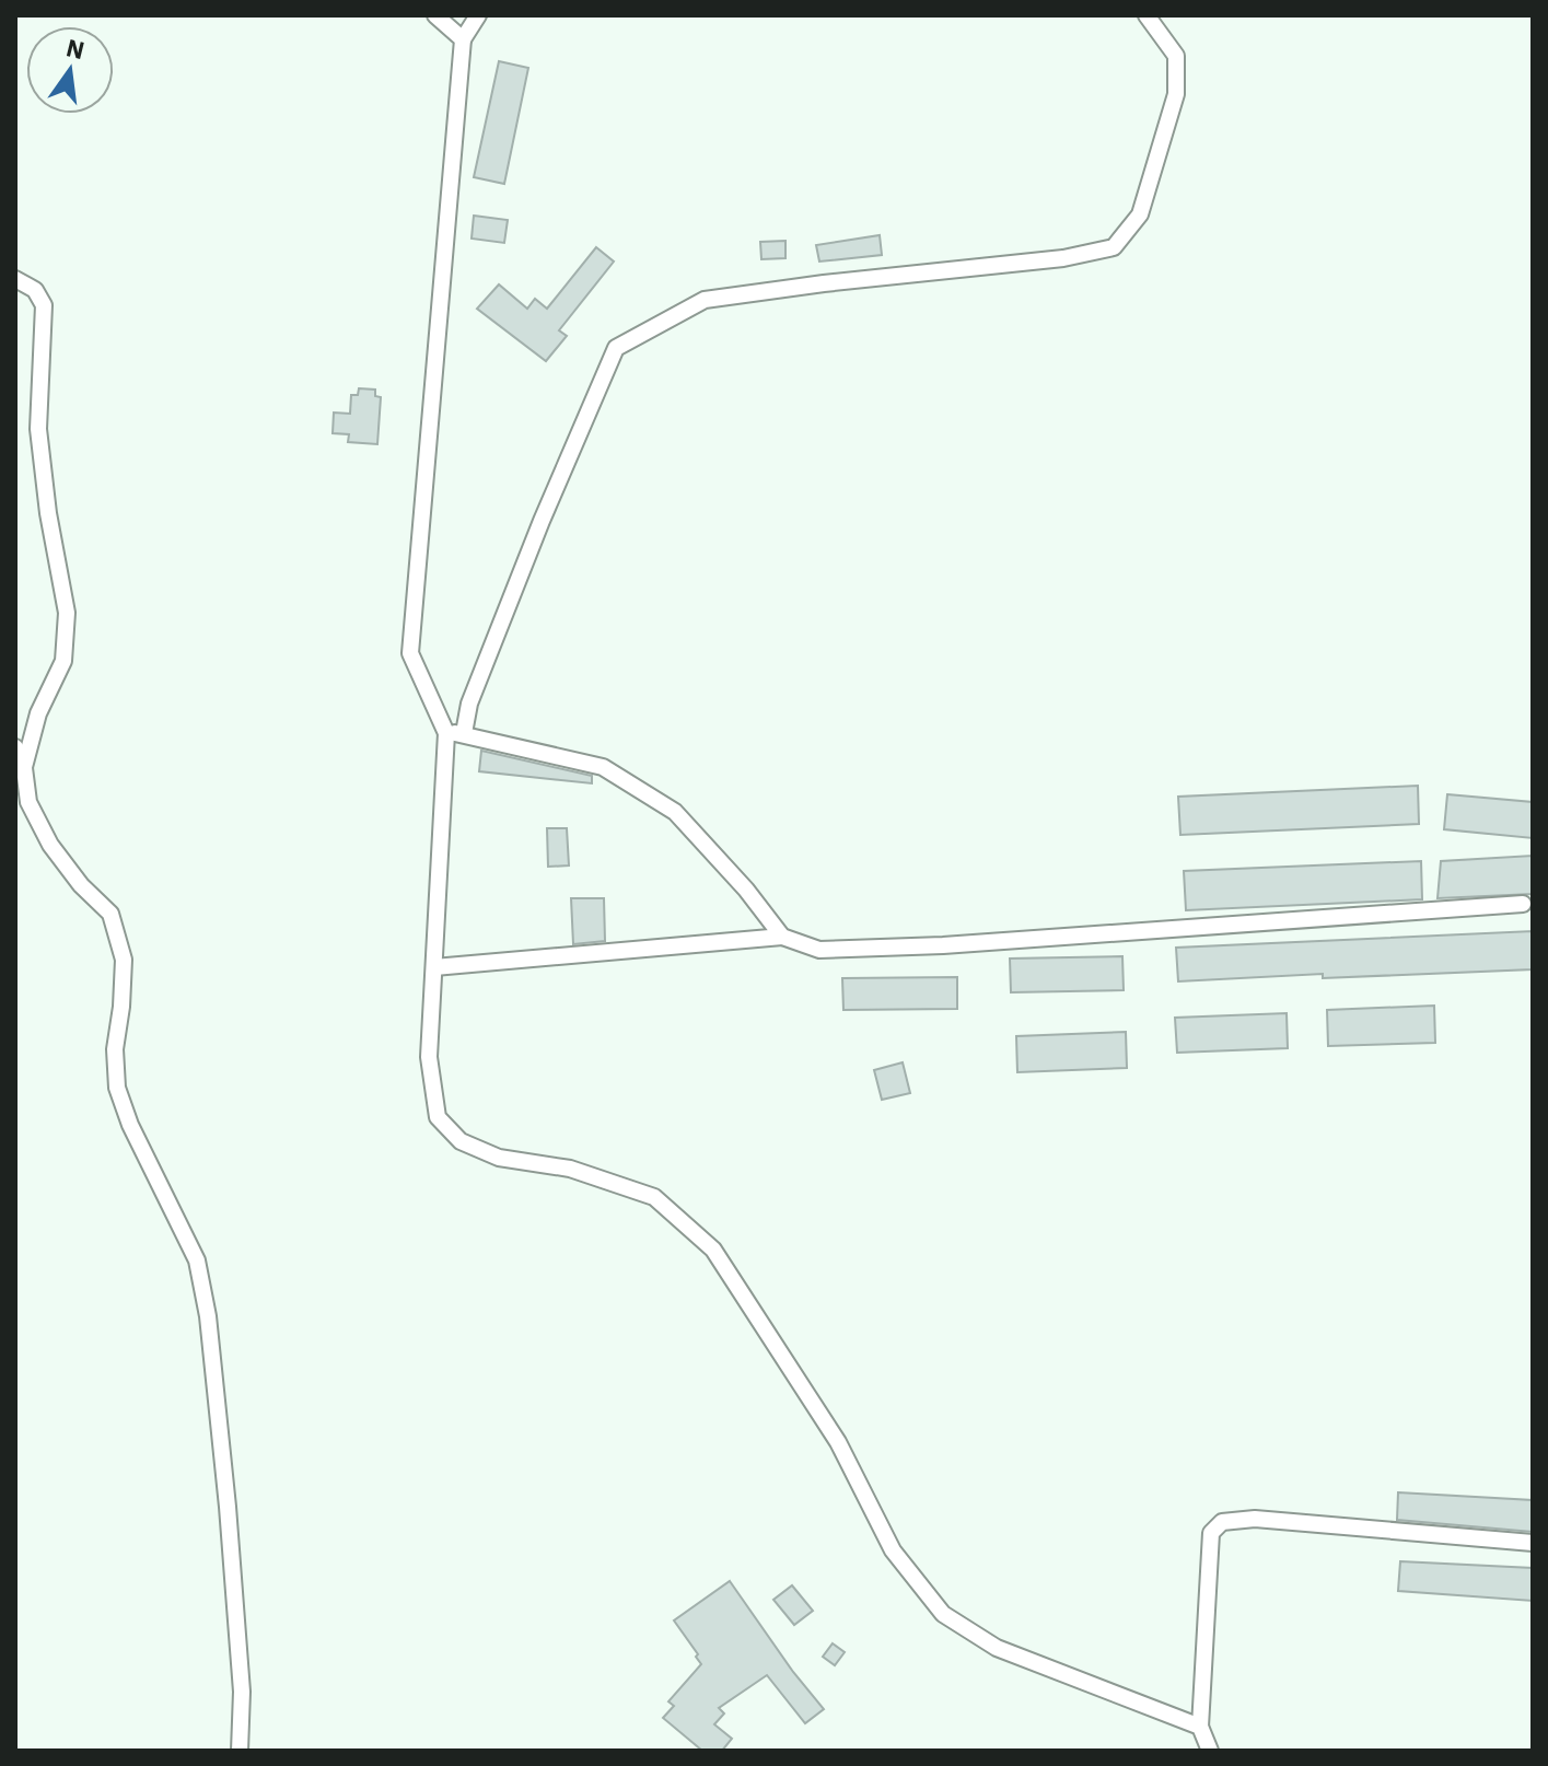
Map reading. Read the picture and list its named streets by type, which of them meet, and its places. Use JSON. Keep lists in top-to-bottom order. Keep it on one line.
{"north":"top"}
